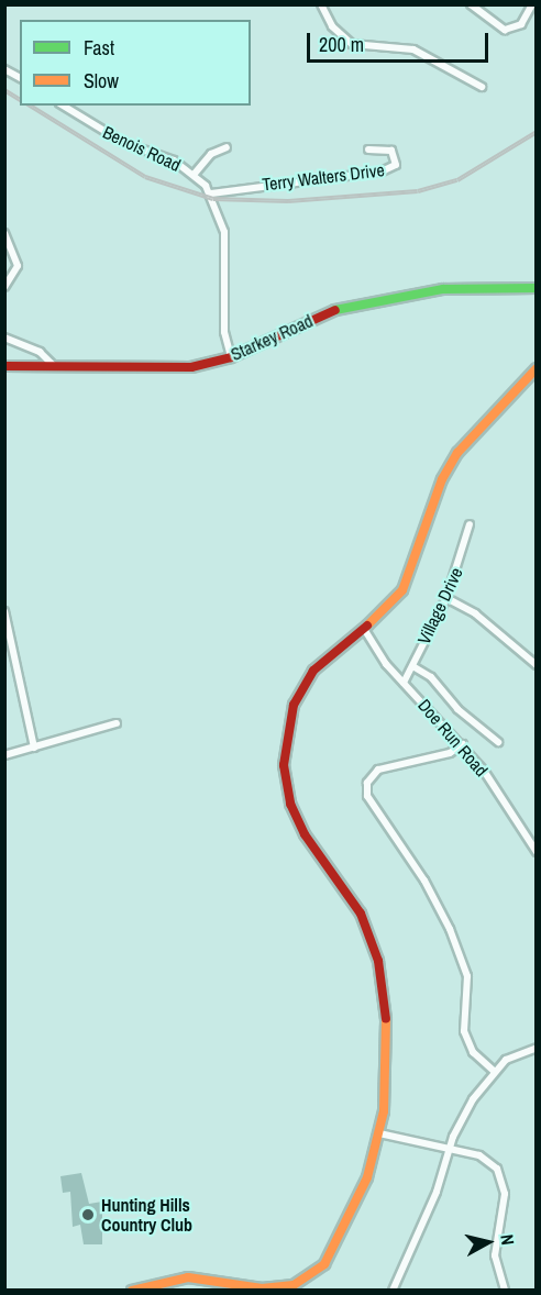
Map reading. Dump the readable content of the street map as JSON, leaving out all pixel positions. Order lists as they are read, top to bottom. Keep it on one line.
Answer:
{"streets":{"street":["Benois Road","Terry Walters Drive","Starkey Road","Village Drive","Doe Run Road"]},"crossings":[["Benois Road","Terry Walters Drive"],["Benois Road","Starkey Road"],["Village Drive","Doe Run Road"]],"places":["Hunting Hills Country Club"],"legend":["Fast","Slow"],"scale_bar":"200 m","north":"right"}
